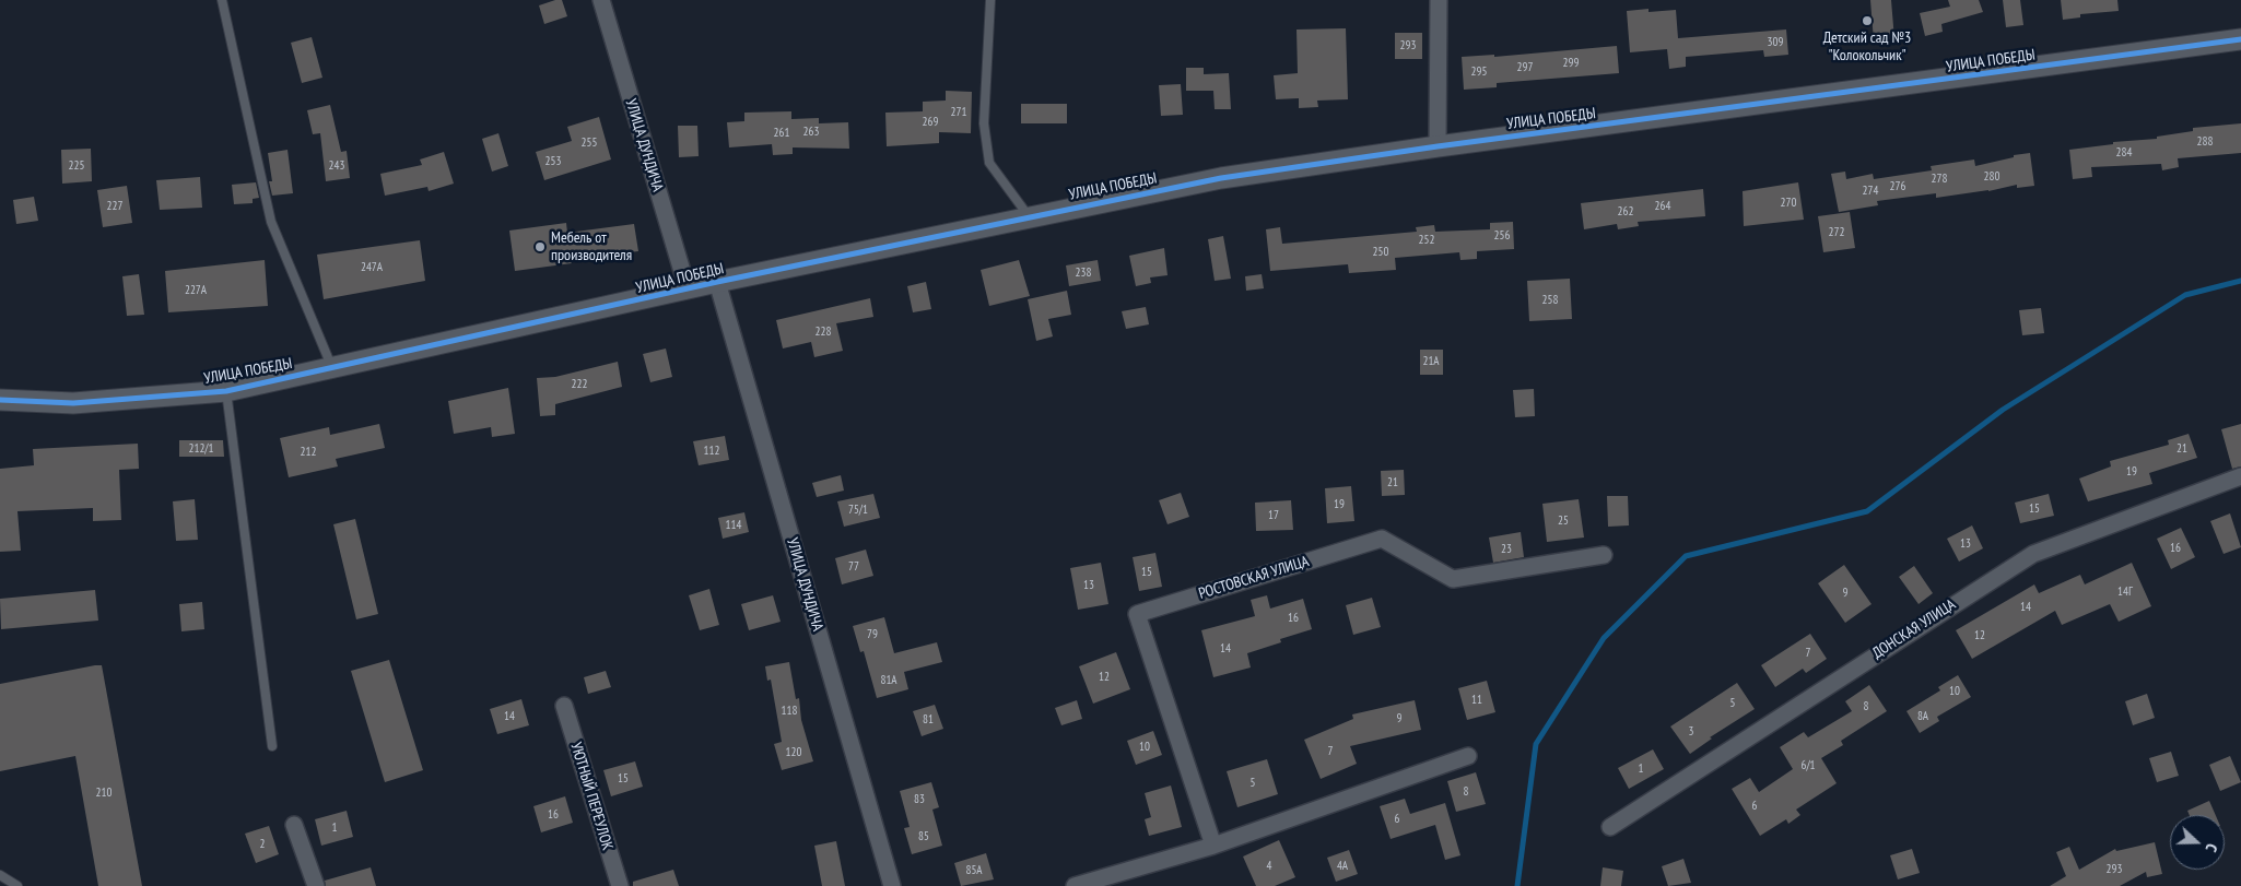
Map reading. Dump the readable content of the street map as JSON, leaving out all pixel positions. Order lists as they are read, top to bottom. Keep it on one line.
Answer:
{"streets":{"street":["УЛИЦА ПОБЕДЫ","УЛИЦА ДУНДИЧА","РОСТОВСКАЯ УЛИЦА","ДОНСКАЯ УЛИЦА","УЮТНЫЙ ПЕРЕУЛОК"]},"crossings":[["УЛИЦА ПОБЕДЫ","УЛИЦА ДУНДИЧА"]],"places":["Детский сад №3 \"Колокольчик\"","Мебель от производителя"],"house_numbers":["309","293","299","297","295","271","269","263","261","288","255","284","253","225","243","280","278","276","274","270","227","264","262","272","256","252","250","247А","238","227А","258","228","21А","222","212/1","21","112","212","19","21","19","15","75/1","17","25","114","13","16","23","77","15","13","14Г","9","14","16","79","12","14","7","12","81А","10","11","5","8","118","14","8А","9","81","3","10","7","120","6/1","1","15","5","8","210","83","6","16","6","1","85","2","4","4А","293","85А"],"north":"right"}
